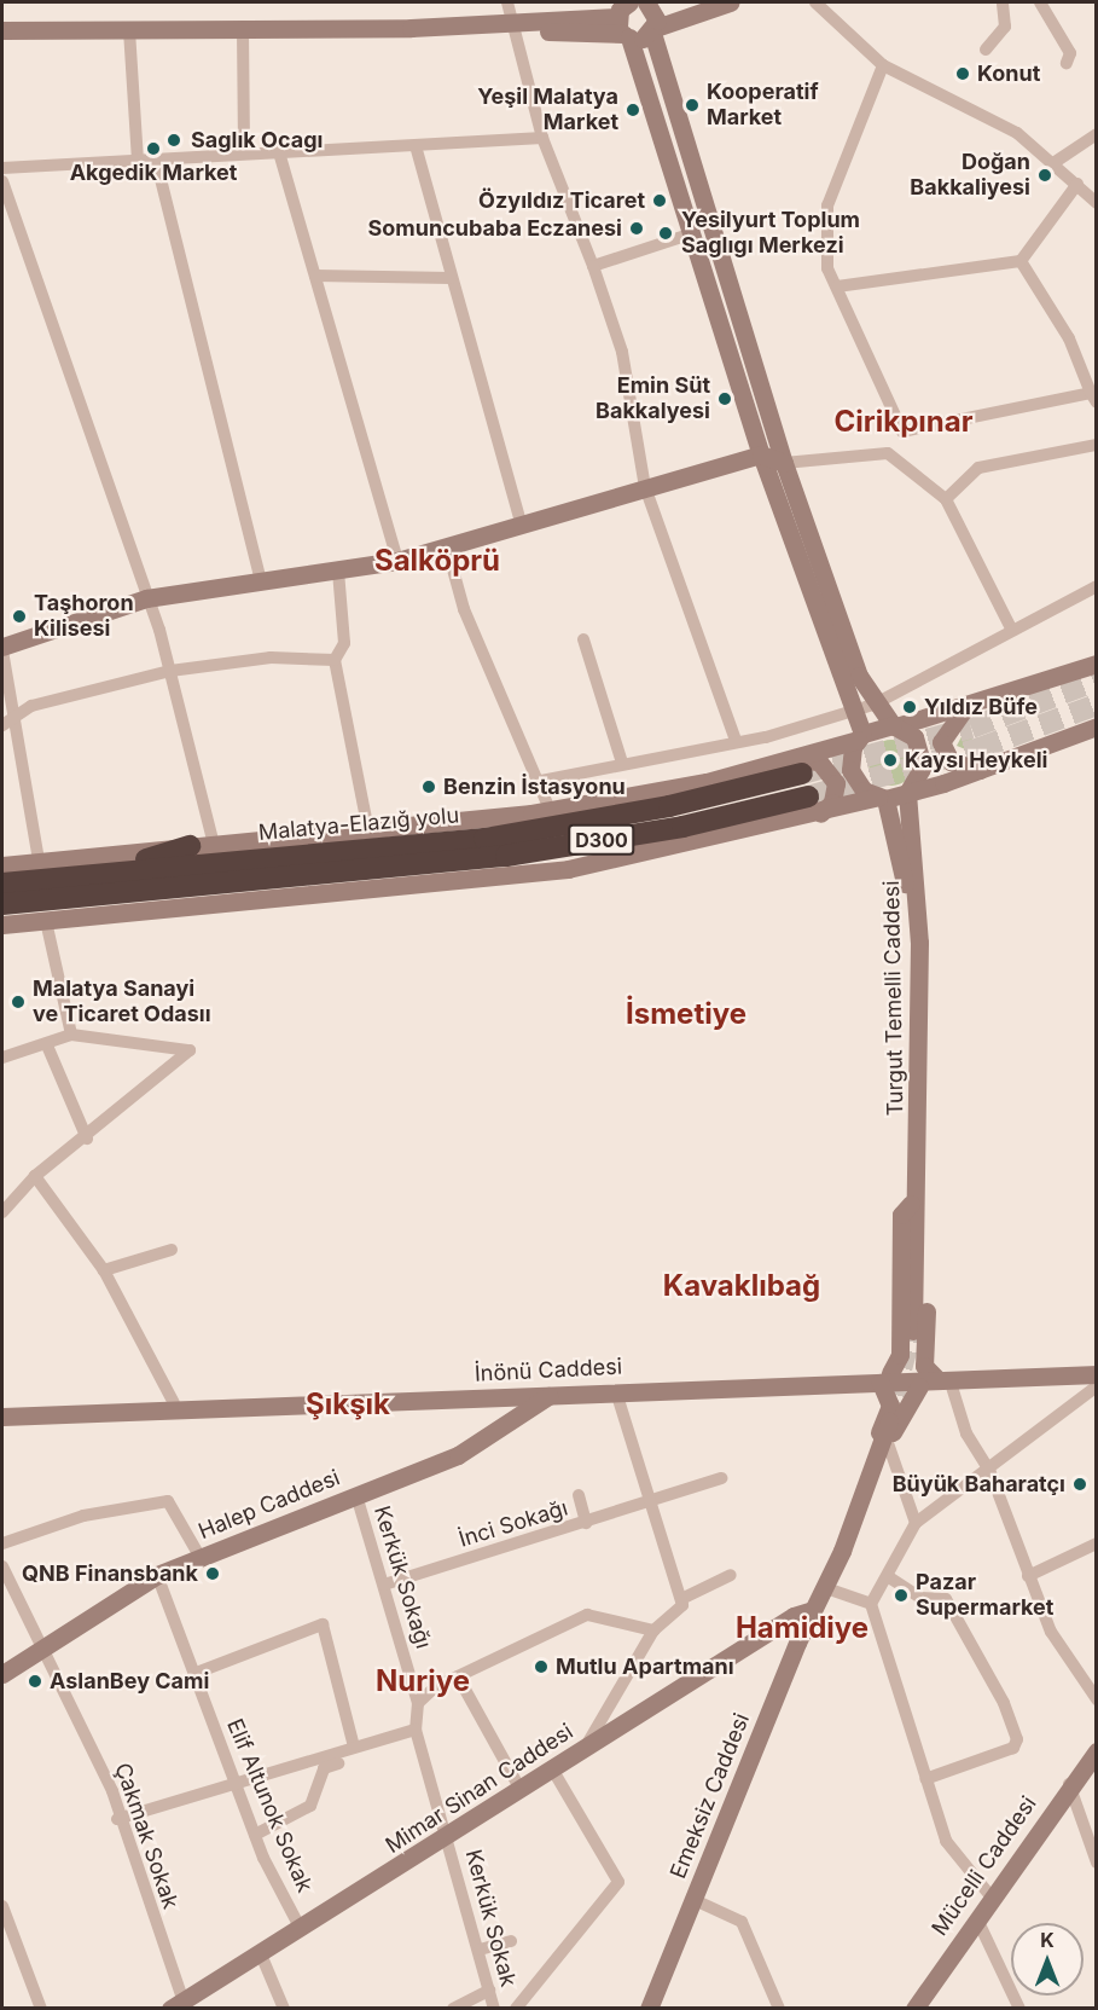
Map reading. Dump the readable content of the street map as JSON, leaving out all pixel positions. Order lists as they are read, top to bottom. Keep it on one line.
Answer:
{"streets":{"highway":["Malatya-Elazığ yolu","D300"],"main road":["Turgut Temelli Caddesi","İnönü Caddesi","Halep Caddesi","Mimar Sinan Caddesi","Emeksiz Caddesi","Mücelli Caddesi"],"street":["İnci Sokağı","Kerkük Sokağı","Elif Altunok Sokak","Çakmak Sokak","Kerkük Sokak"]},"crossings":[["Turgut Temelli Caddesi","İnönü Caddesi"],["Turgut Temelli Caddesi","Emeksiz Caddesi"],["İnönü Caddesi","Halep Caddesi"],["İnönü Caddesi","Emeksiz Caddesi"],["Halep Caddesi","Kerkük Sokağı"],["Halep Caddesi","Elif Altunok Sokak"],["Halep Caddesi","Çakmak Sokak"],["İnci Sokağı","Kerkük Sokağı"],["Kerkük Sokağı","Mimar Sinan Caddesi"],["Kerkük Sokağı","Kerkük Sokak"],["Mimar Sinan Caddesi","Emeksiz Caddesi"],["Mimar Sinan Caddesi","Elif Altunok Sokak"],["Mimar Sinan Caddesi","Çakmak Sokak"],["Mimar Sinan Caddesi","Kerkük Sokak"]],"districts":["Cirikpınar","Salköprü","İsmetiye","Kavaklıbağ","Şıkşık","Hamidiye","Nuriye"],"places":["Konut","Kooperatif Market","Yeşil Malatya Market","Saglık Ocagı","Akgedik Market","Doğan Bakkaliyesi","Özyıldız Ticaret","Somuncubaba Eczanesi","Yesilyurt Toplum Saglıgı Merkezi","Emin Süt Bakkalyesi","Taşhoron Kilisesi","Yıldız Büfe","Kaysı Heykeli","Benzin İstasyonu","Malatya Sanayi ve Ticaret Odasıı","Büyük Baharatçı","QNB Finansbank","Pazar Supermarket","Mutlu Apartmanı","AslanBey Cami"],"north":"top"}
